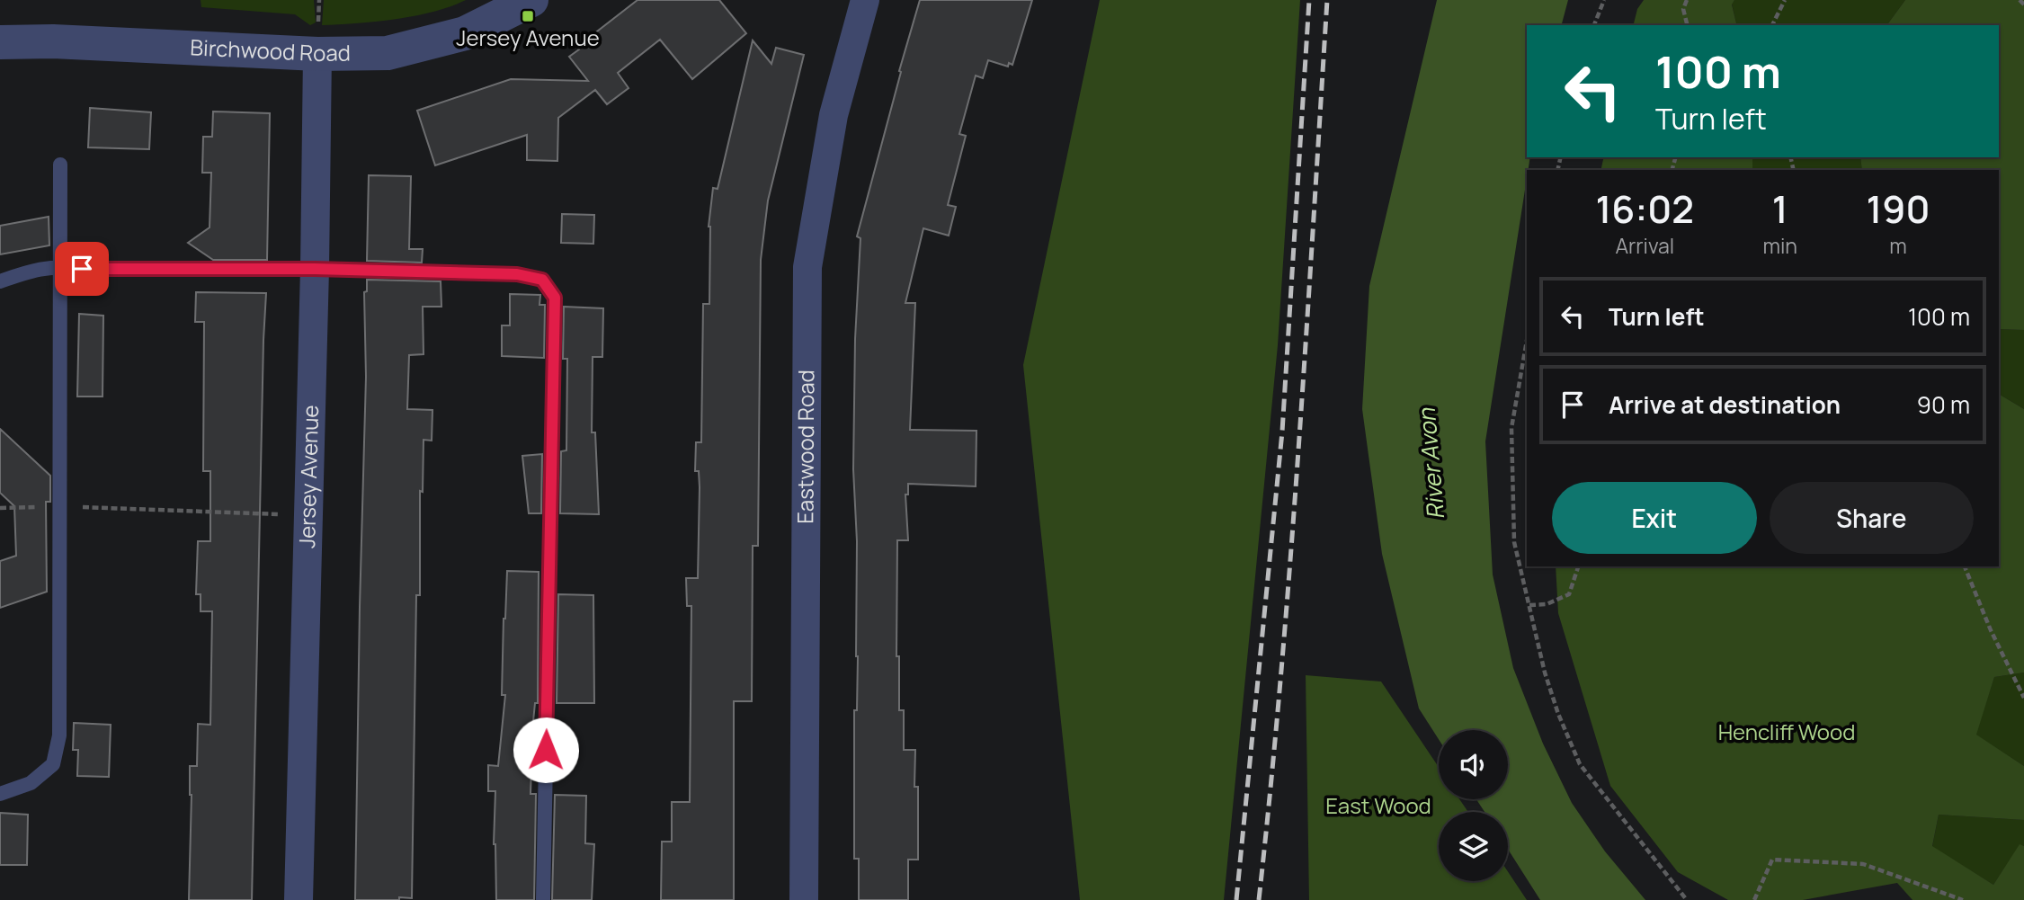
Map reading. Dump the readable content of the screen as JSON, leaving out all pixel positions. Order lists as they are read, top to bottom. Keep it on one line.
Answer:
{"streets":{"street":["Birchwood Road","Eastwood Road","Jersey Avenue"]},"crossings":[["Birchwood Road","Jersey Avenue"]],"water":["River Avon"],"parks":["Hencliff Wood","East Wood"],"places":{"transit":["Jersey Avenue"]},"page":{"turn":["100 m","Turn left"],"eta":["16:02","Arrival","1","min","190","m"],"list":[{"name":"Turn left","value":"100 m"},{"name":"Arrive at destination","value":"90 m"}],"buttons":["Exit","Share"]}}
